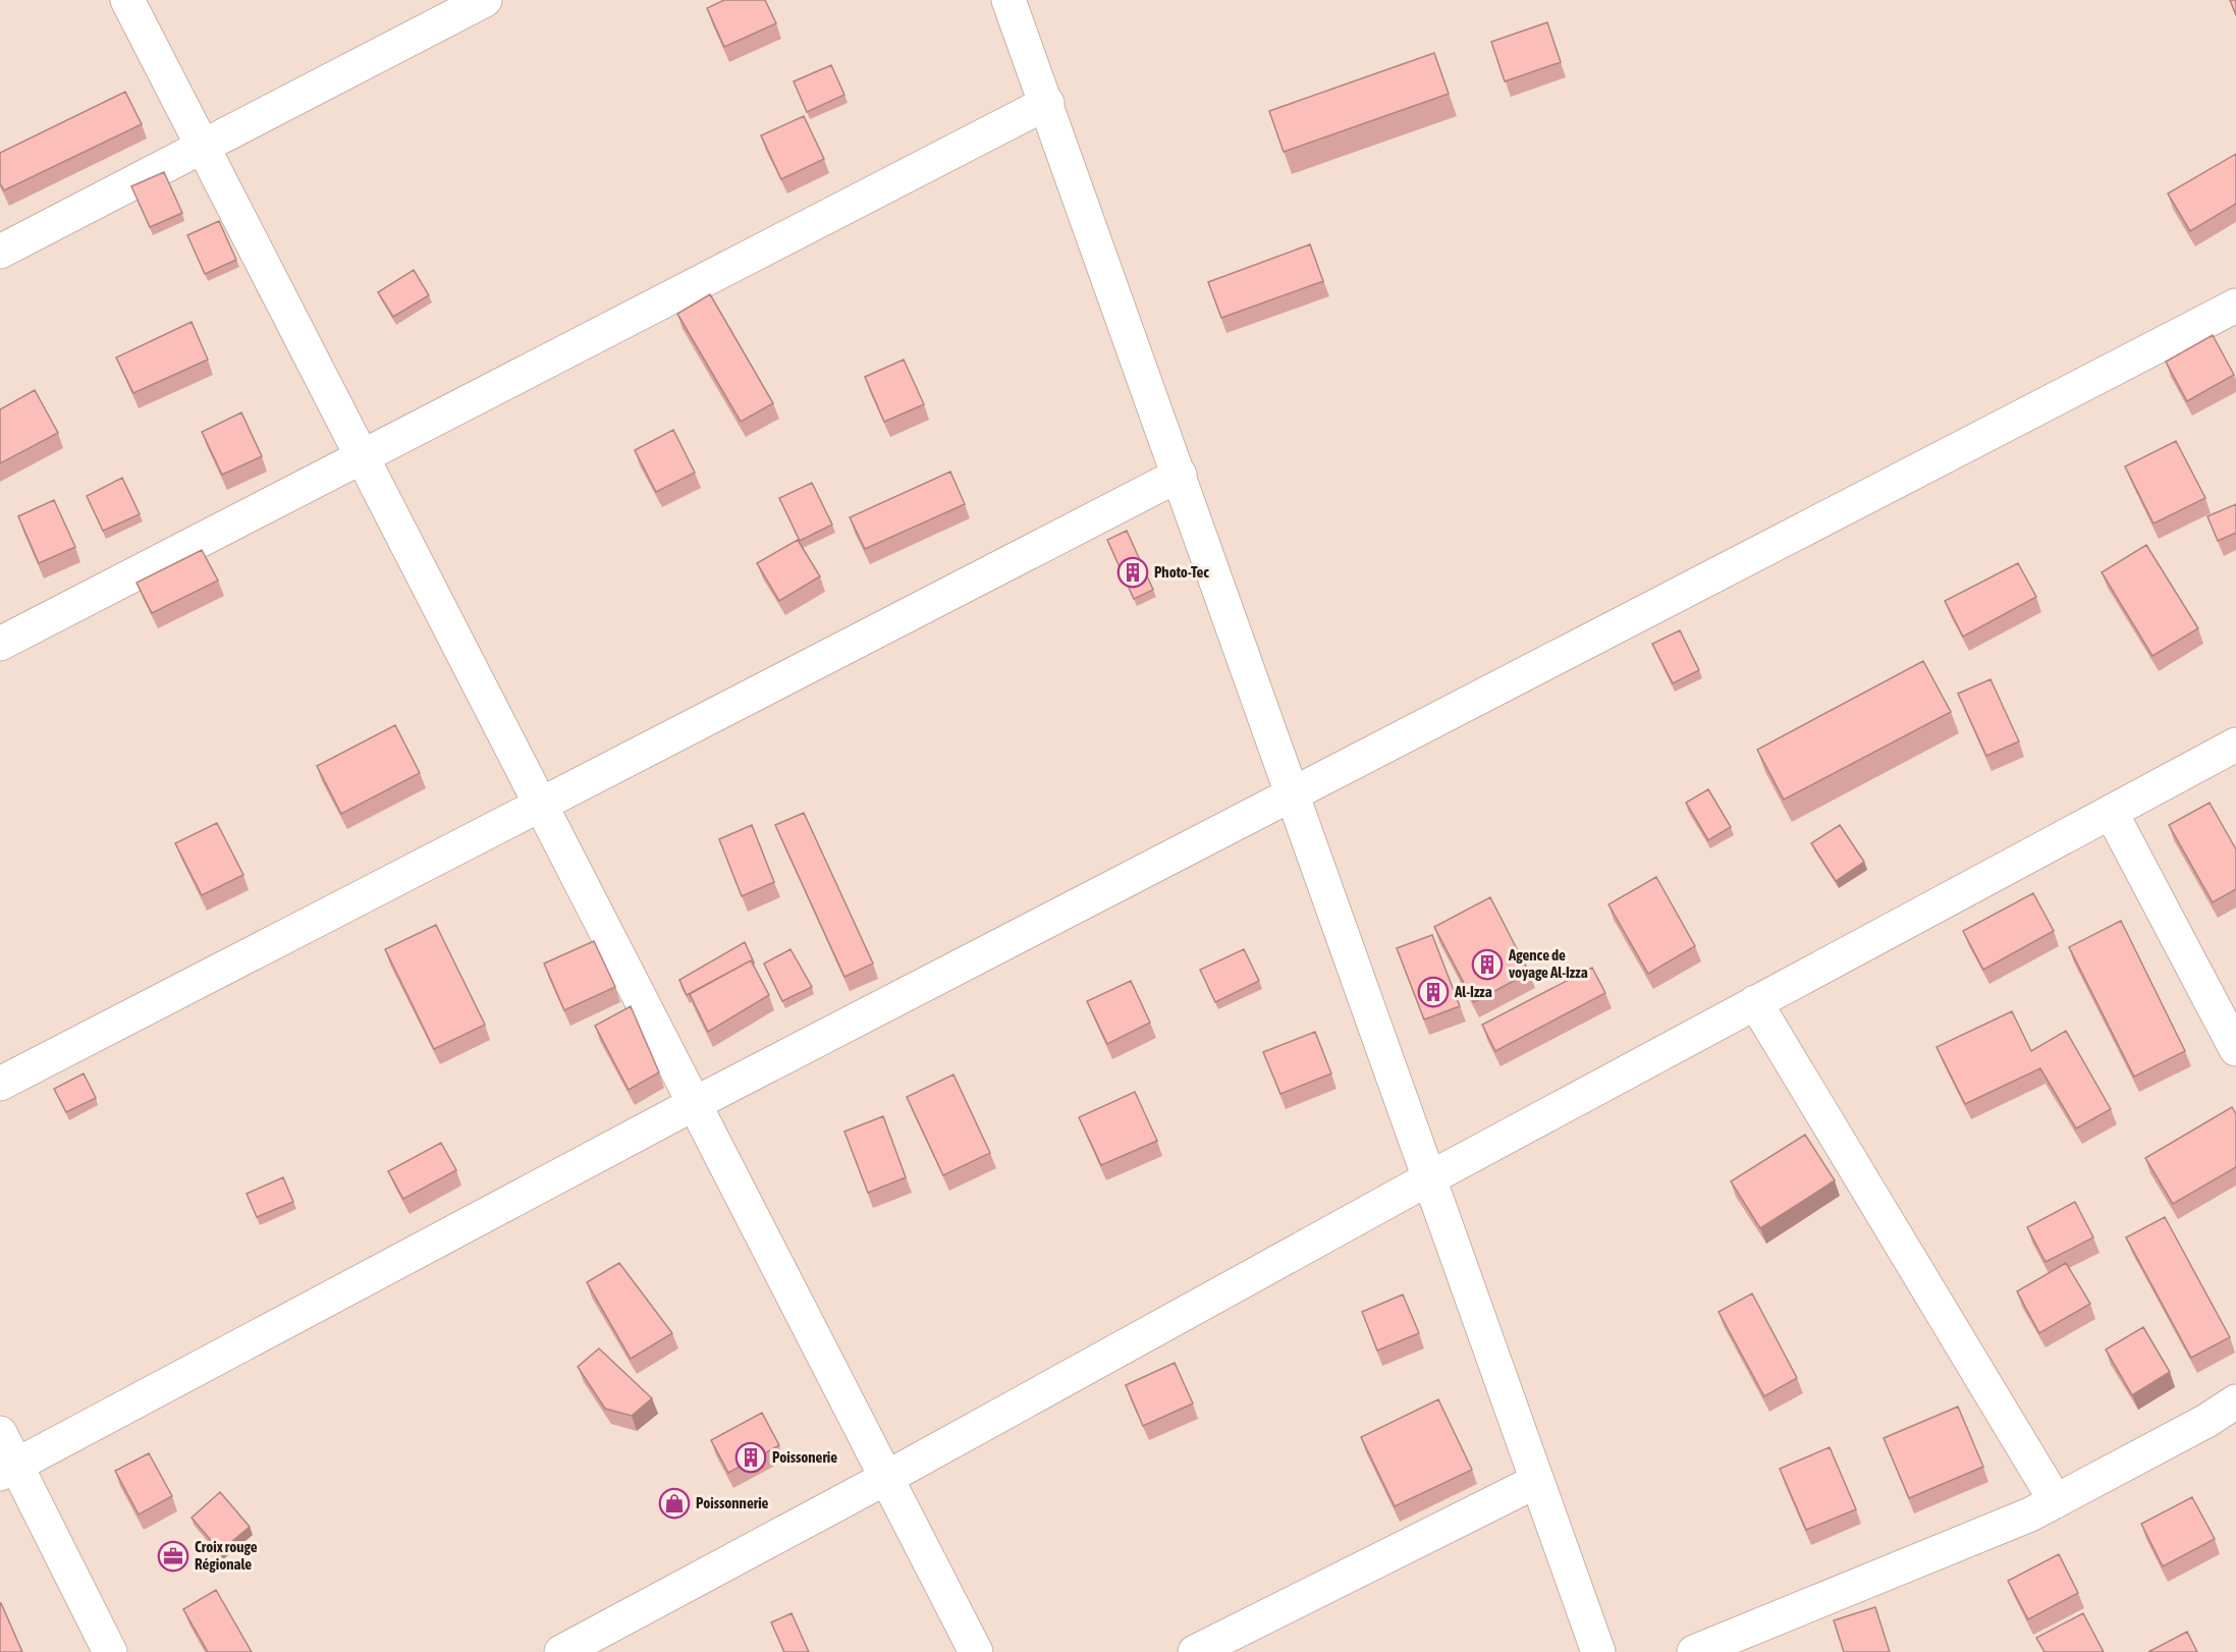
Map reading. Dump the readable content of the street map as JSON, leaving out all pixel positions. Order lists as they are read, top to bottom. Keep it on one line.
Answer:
{"places":{"building":["Photo-Tec","Agence de voyage Al-Izza","Al-Izza","Poissonerie"],"shop":["Poissonnerie"],"office":["Croix rouge Régionale"]}}
